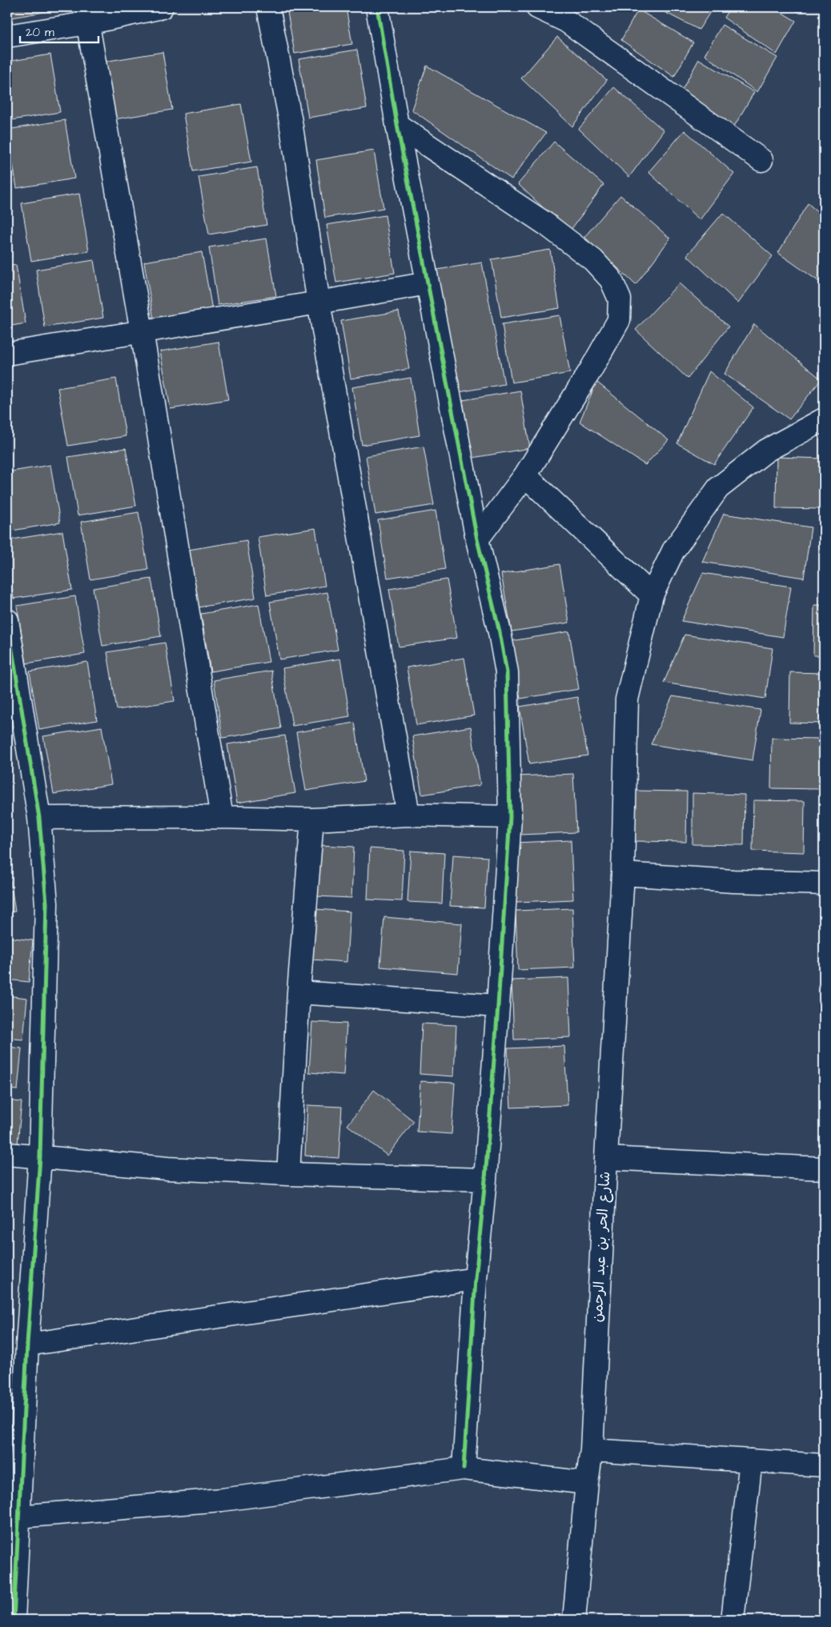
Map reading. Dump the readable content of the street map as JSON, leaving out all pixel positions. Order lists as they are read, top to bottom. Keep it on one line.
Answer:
{"streets":{"street":["شارع الحر بن عبد الرحمن"]},"scale_bar":"20 m"}
